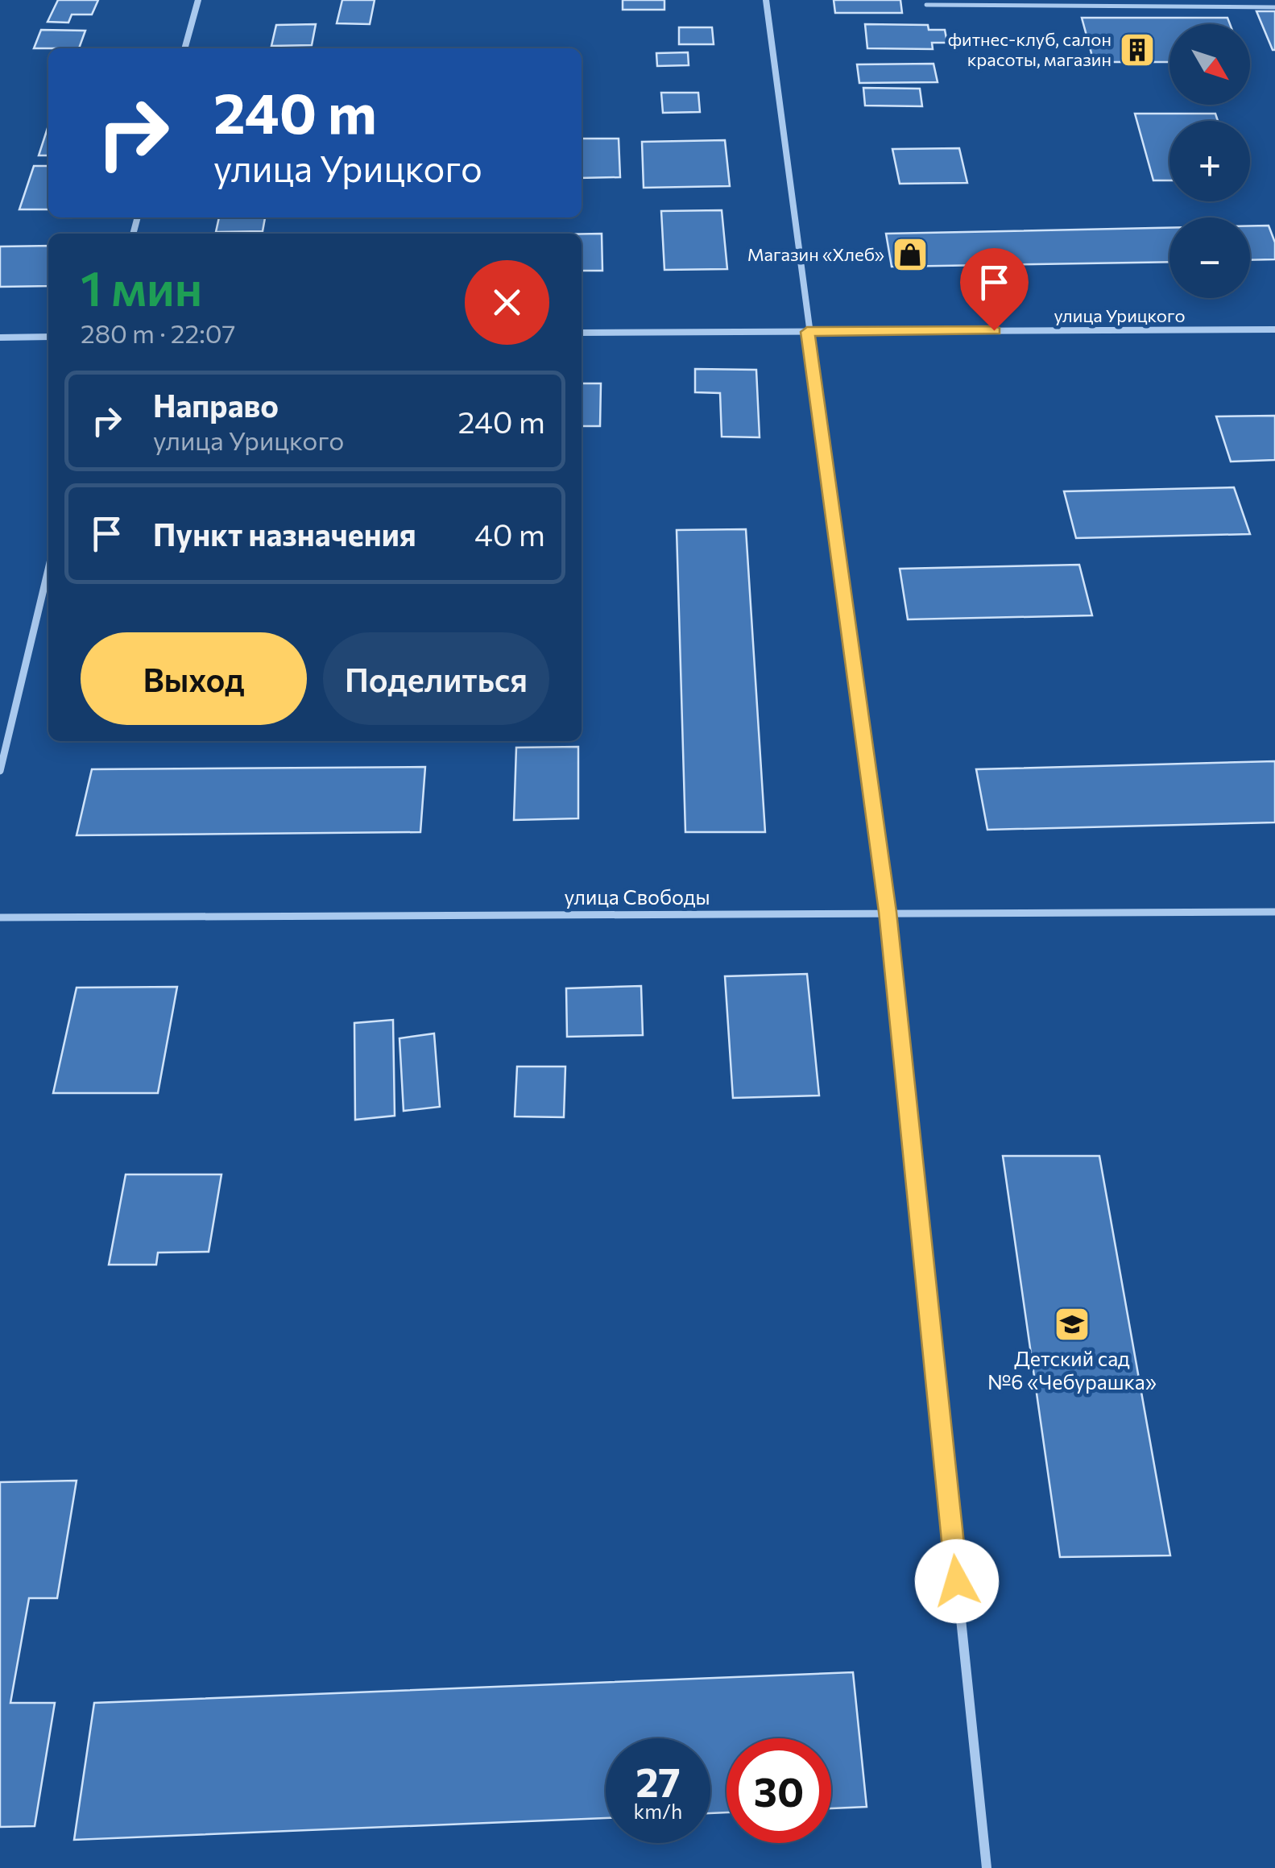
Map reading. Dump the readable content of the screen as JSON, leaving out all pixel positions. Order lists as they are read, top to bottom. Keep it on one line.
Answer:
{"streets":{"street":["улица Урицкого","улица Свободы"]},"places":{"building":["фитнес-клуб, салон красоты, магазин"],"shop":["Магазин «Хлеб»"],"school or university":["Детский сад №6 «Чебурашка»"]},"north":"bottom right","page":{"map_buttons":["+","−"],"turn":["240 m","улица Урицкого"],"heading":["1 мин","280 m · 22:07"],"list":[{"name":"Направо","note":"улица Урицкого","value":"240 m"},{"name":"Пункт назначения","value":"40 m"}],"buttons":["Выход","Поделиться"],"speed":"27 km/h","limit":"30"}}
